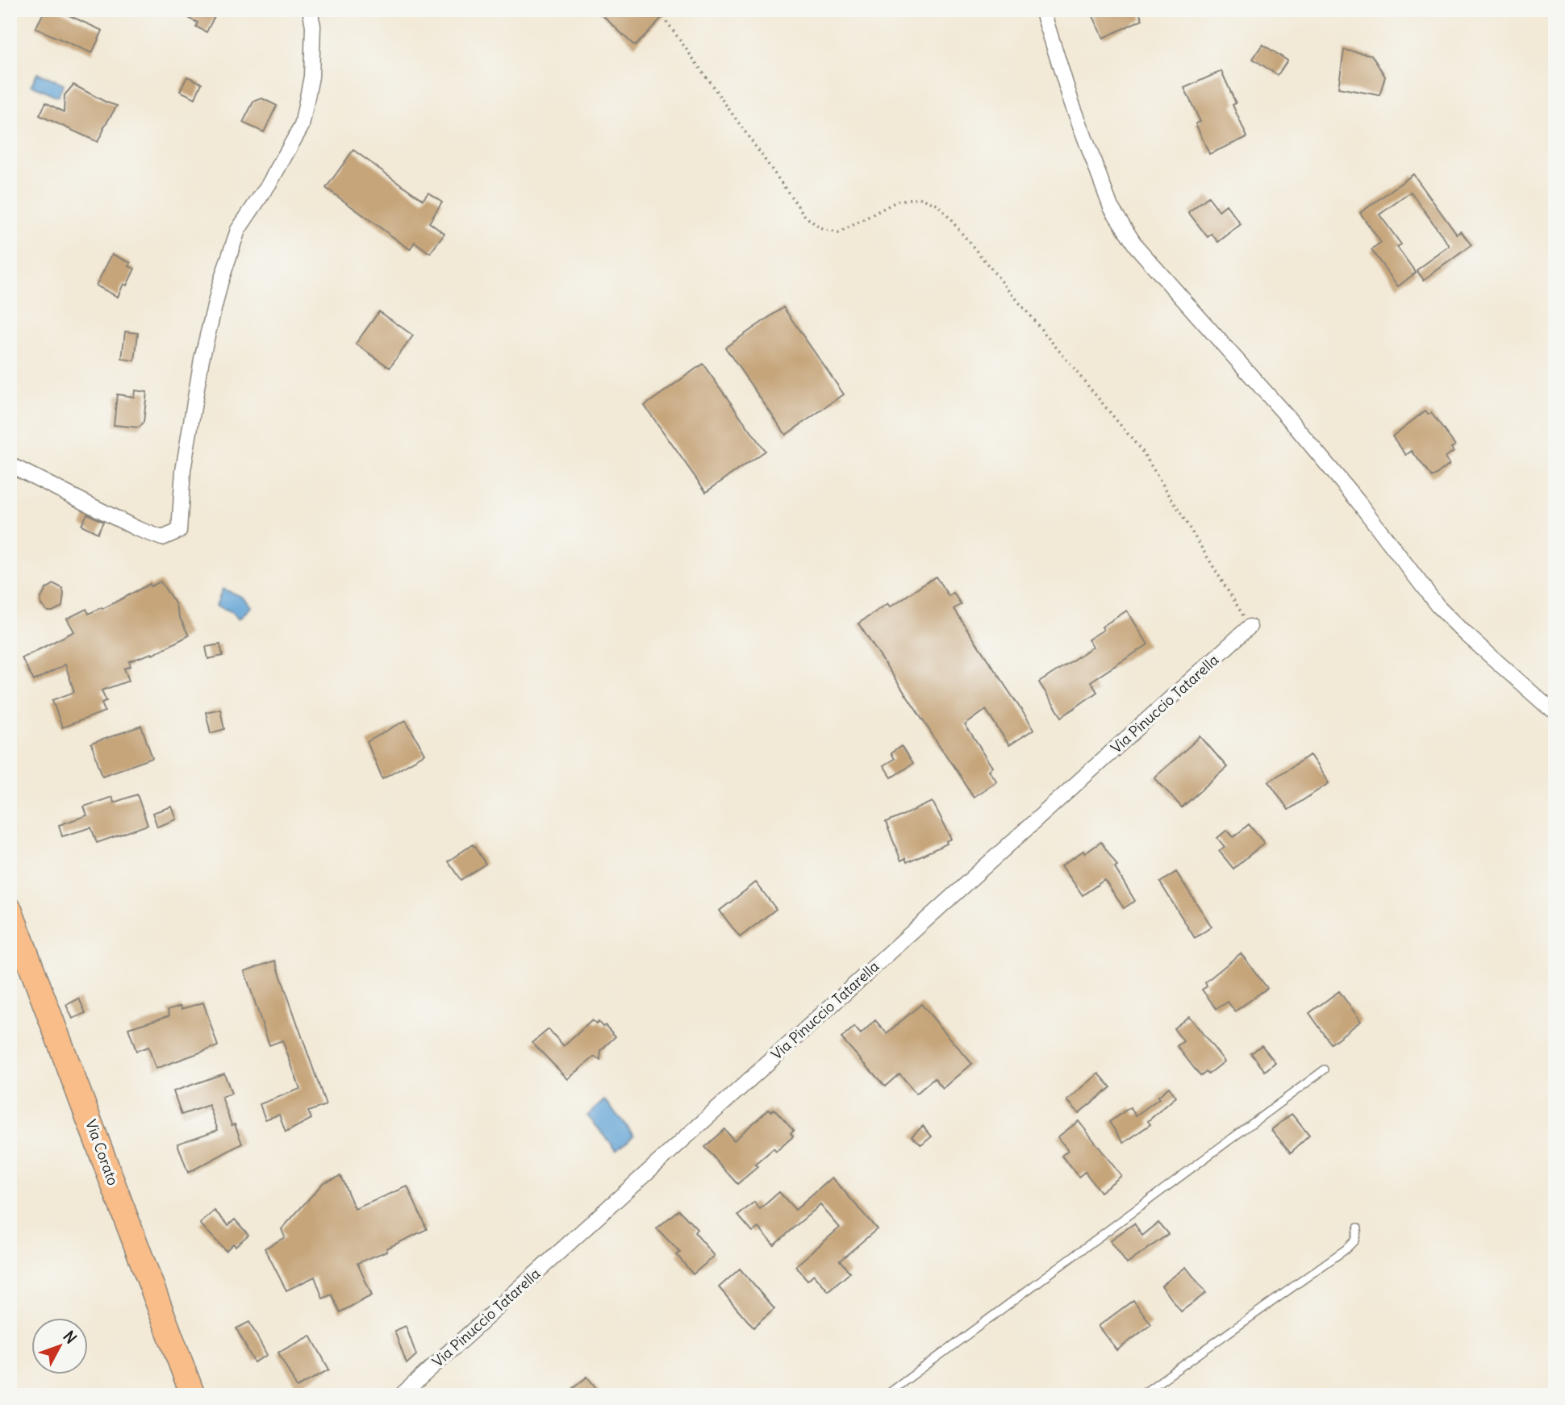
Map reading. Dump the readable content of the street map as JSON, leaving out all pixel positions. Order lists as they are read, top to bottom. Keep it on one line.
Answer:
{"streets":{"main road":["Via Corato"],"street":["Via Pinuccio Tatarella"]},"north":"top right"}
